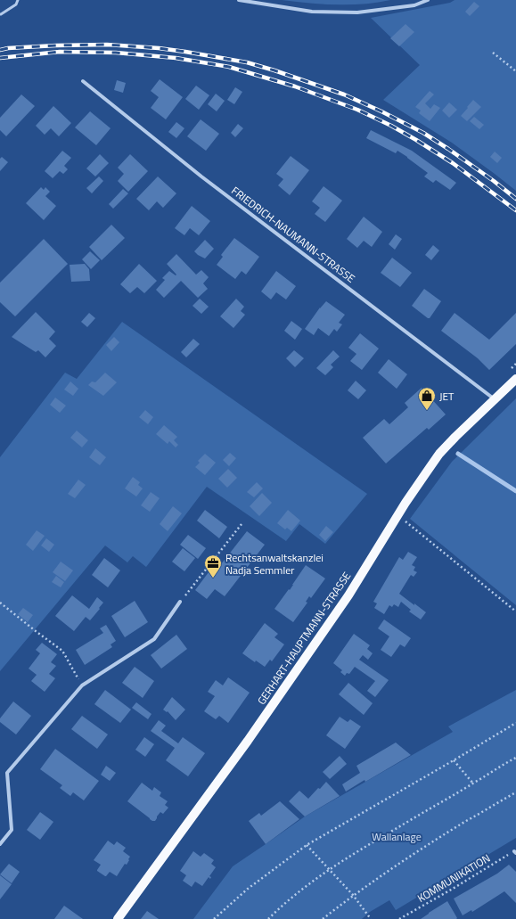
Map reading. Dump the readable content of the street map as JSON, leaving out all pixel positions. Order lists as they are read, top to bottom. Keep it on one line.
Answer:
{"streets":{"main road":["GERHART-HAUPTMANN-STRASSE"],"street":["FRIEDRICH-NAUMANN-STRASSE"],"path":["KOMMUNIKATION"]},"crossings":[["FRIEDRICH-NAUMANN-STRASSE","GERHART-HAUPTMANN-STRASSE"]],"parks":["Wallanlage"],"places":{"shop":["JET"],"office":["Rechtsanwaltskanzlei Nadja Semmler"]}}
